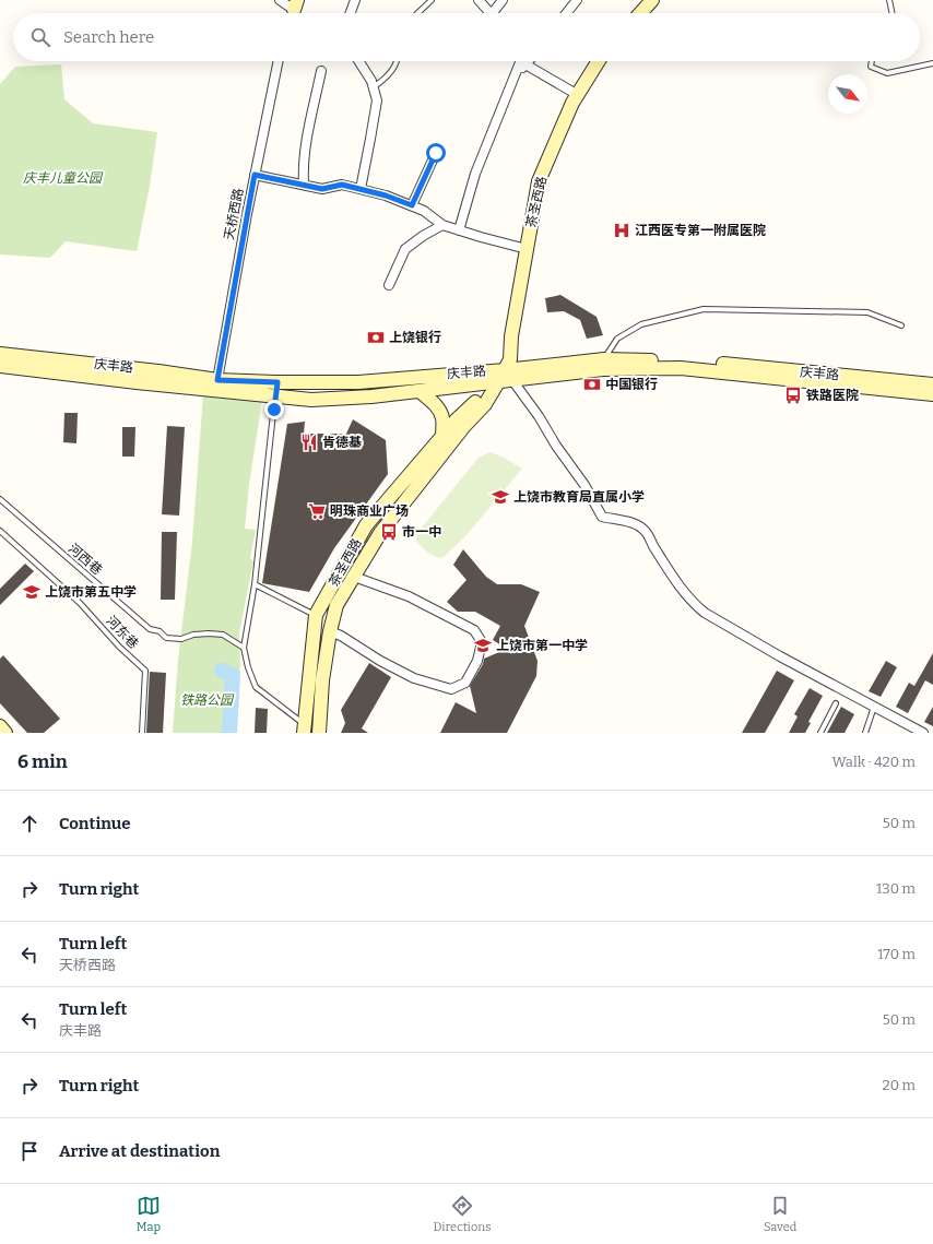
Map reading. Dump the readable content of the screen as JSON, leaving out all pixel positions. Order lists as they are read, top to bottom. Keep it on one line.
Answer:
{"streets":{"main road":["茶圣西路","庆丰路"],"street":["天桥西路"],"lane":["河西巷","河东巷"]},"crossings":[["茶圣西路","庆丰路"],["天桥西路","庆丰路"]],"parks":["庆丰儿童公园","铁路公园"],"places":{"hospital":["江西医专第一附属医院"],"bank":["上饶银行","中国银行"],"bus stop":["铁路医院","市一中"],"restaurant":["肯德基"],"school or university":["上饶市教育局直属小学","上饶市第五中学","上饶市第一中学"],"supermarket":["明珠商业广场"]},"north":"bottom right","page":{"search":"Search here","heading":["6 min","Walk · 420 m"],"list":[["Continue","50 m"],["Turn right","130 m"],["Turn left","天桥西路","170 m"],["Turn left","庆丰路","50 m"],["Turn right","20 m"],"Arrive at destination"],"nav":["Map","Directions","Saved"]}}
